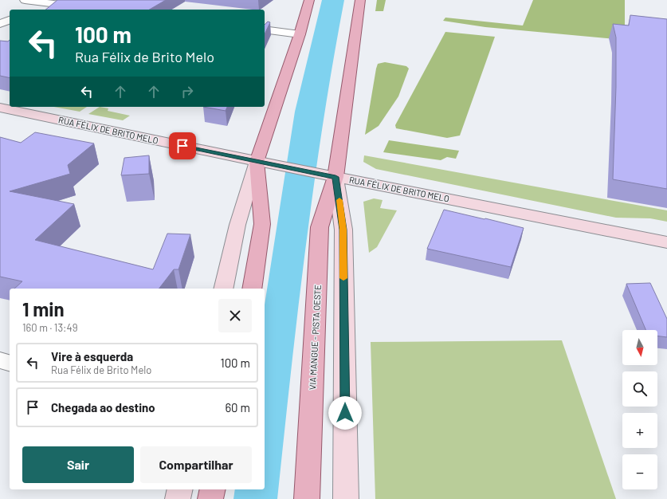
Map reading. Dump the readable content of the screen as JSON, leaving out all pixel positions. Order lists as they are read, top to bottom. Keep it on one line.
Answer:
{"streets":{"main road":["RUA FÉLIX DE BRITO MELO","VIA MANGUE - PISTA OESTE"]},"crossings":[["RUA FÉLIX DE BRITO MELO","VIA MANGUE - PISTA OESTE"]],"north":"bottom","page":{"turn":["100 m","Rua Félix de Brito Melo"],"heading":["1 min","160 m · 13:49"],"map_buttons":["+","−"],"list":[{"name":"Vire à esquerda","note":"Rua Félix de Brito Melo","value":"100 m"},{"name":"Chegada ao destino","value":"60 m"}],"buttons":["Sair","Compartilhar"]}}
